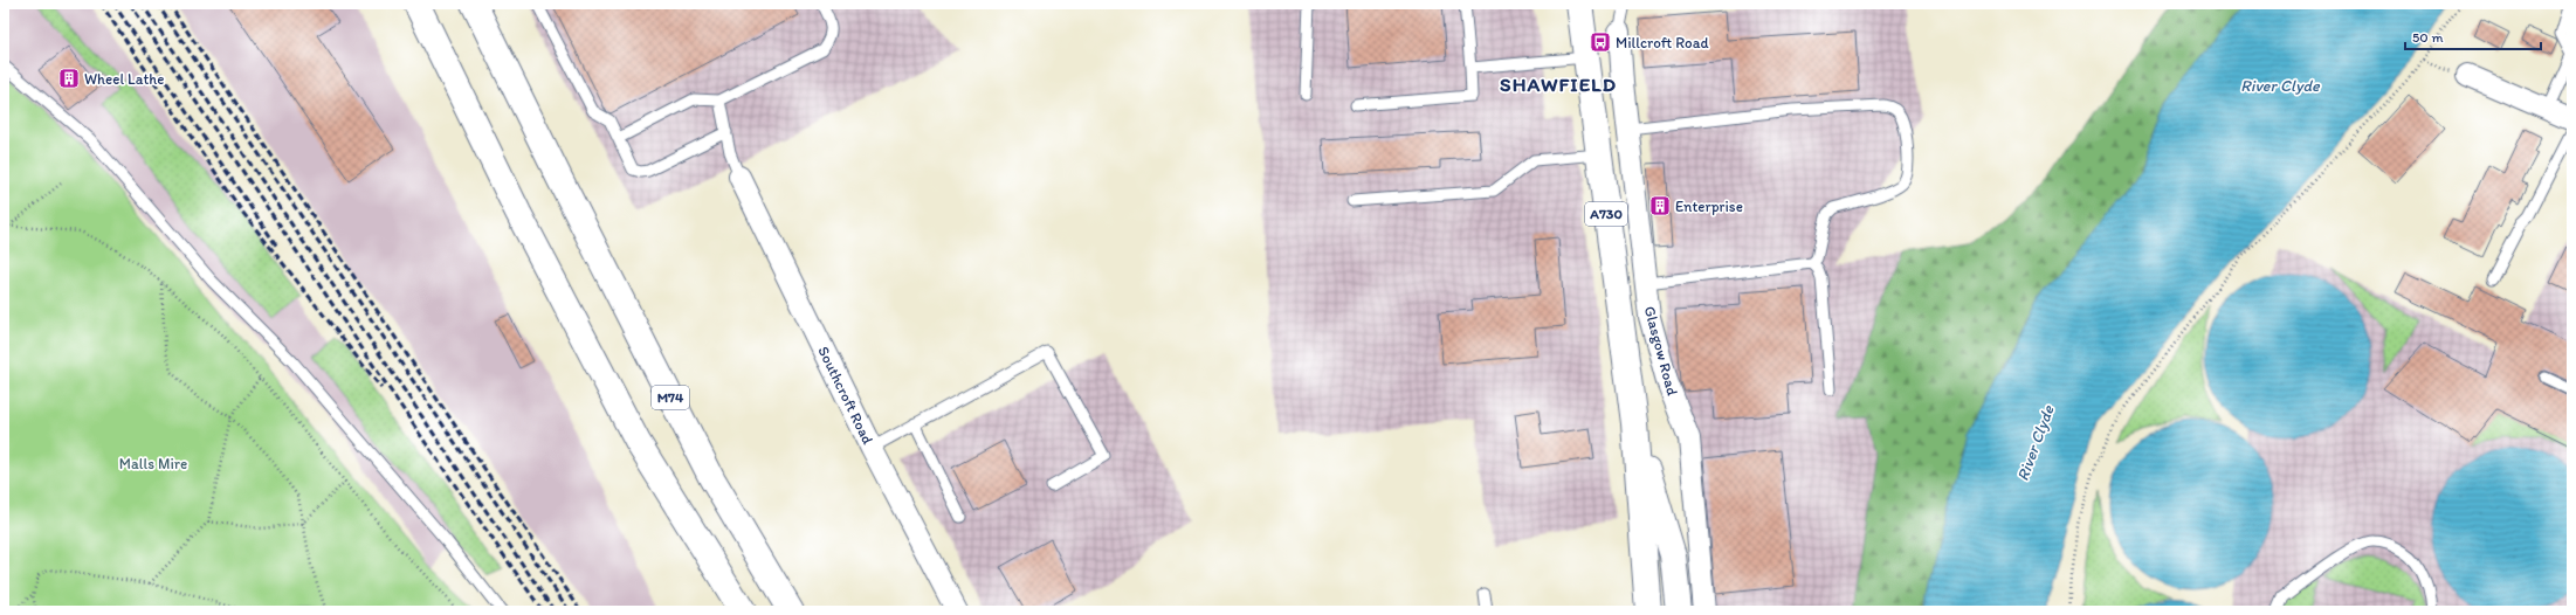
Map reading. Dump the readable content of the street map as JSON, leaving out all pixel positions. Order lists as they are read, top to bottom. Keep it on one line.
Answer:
{"streets":{"main road":["A730","Glasgow Road","M74"],"street":["Southcroft Road"]},"districts":["SHAWFIELD"],"water":["River Clyde"],"parks":["Malls Mire"],"places":{"bus stop":["Millcroft Road"],"building":["Wheel Lathe","Enterprise"]},"scale_bar":"50 m"}
